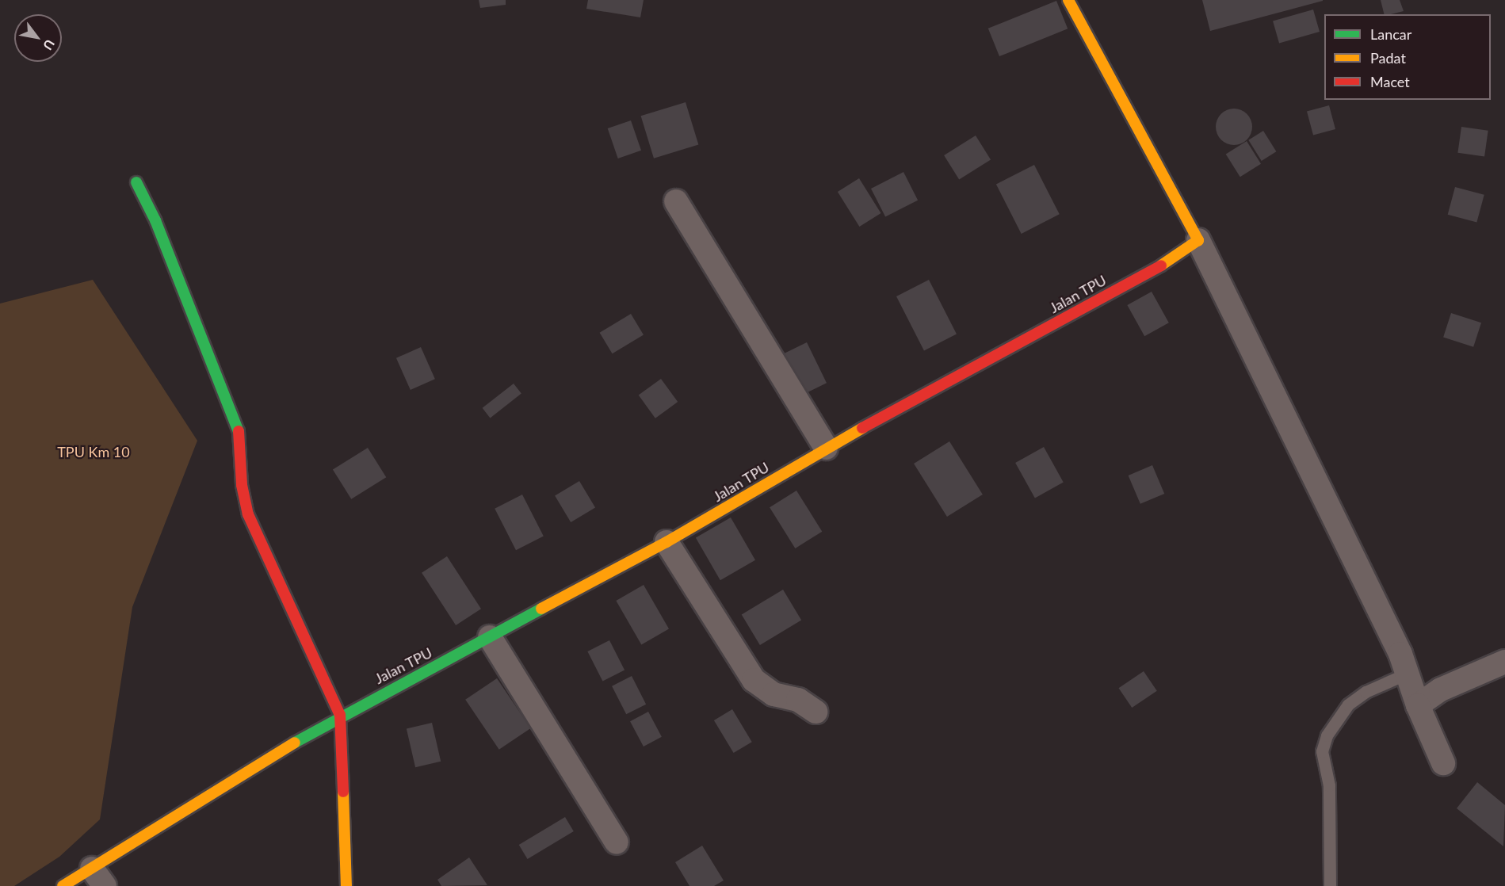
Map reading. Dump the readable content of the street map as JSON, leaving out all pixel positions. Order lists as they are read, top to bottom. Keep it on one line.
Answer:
{"streets":{"street":["Jalan TPU"]},"parks":["TPU Km 10"],"legend":["Lancar","Padat","Macet"],"north":"bottom right"}
